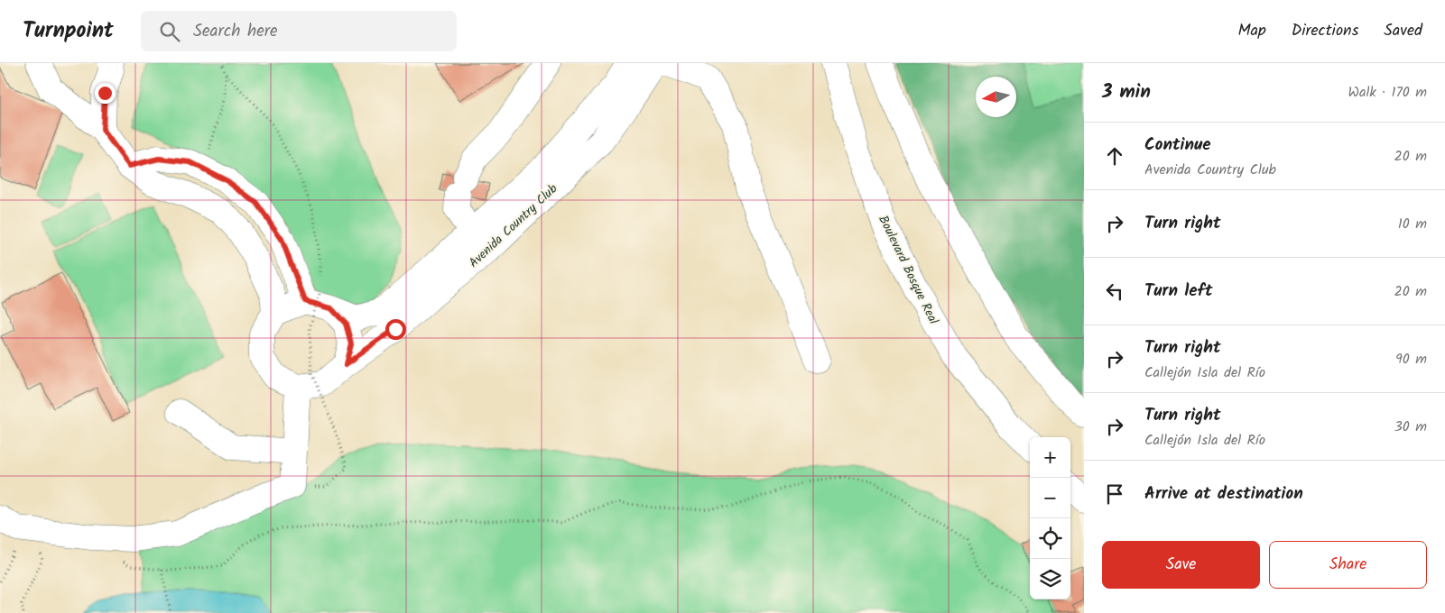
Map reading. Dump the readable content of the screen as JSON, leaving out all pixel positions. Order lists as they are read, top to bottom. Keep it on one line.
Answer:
{"streets":{"street":["Avenida Country Club","Boulevard Bosque Real"]},"north":"left","page":{"header":"Turnpoint","search":"Search here","nav":["Map","Directions","Saved"],"heading":["3 min","Walk · 170 m"],"list":[["Continue","Avenida Country Club","20 m"],["Turn right","10 m"],["Turn left","20 m"],["Turn right","Callejón Isla del Río","90 m"],["Turn right","Callejón Isla del Río","30 m"],"Arrive at destination"],"map_buttons":["+","−"],"buttons":["Save","Share"]}}
